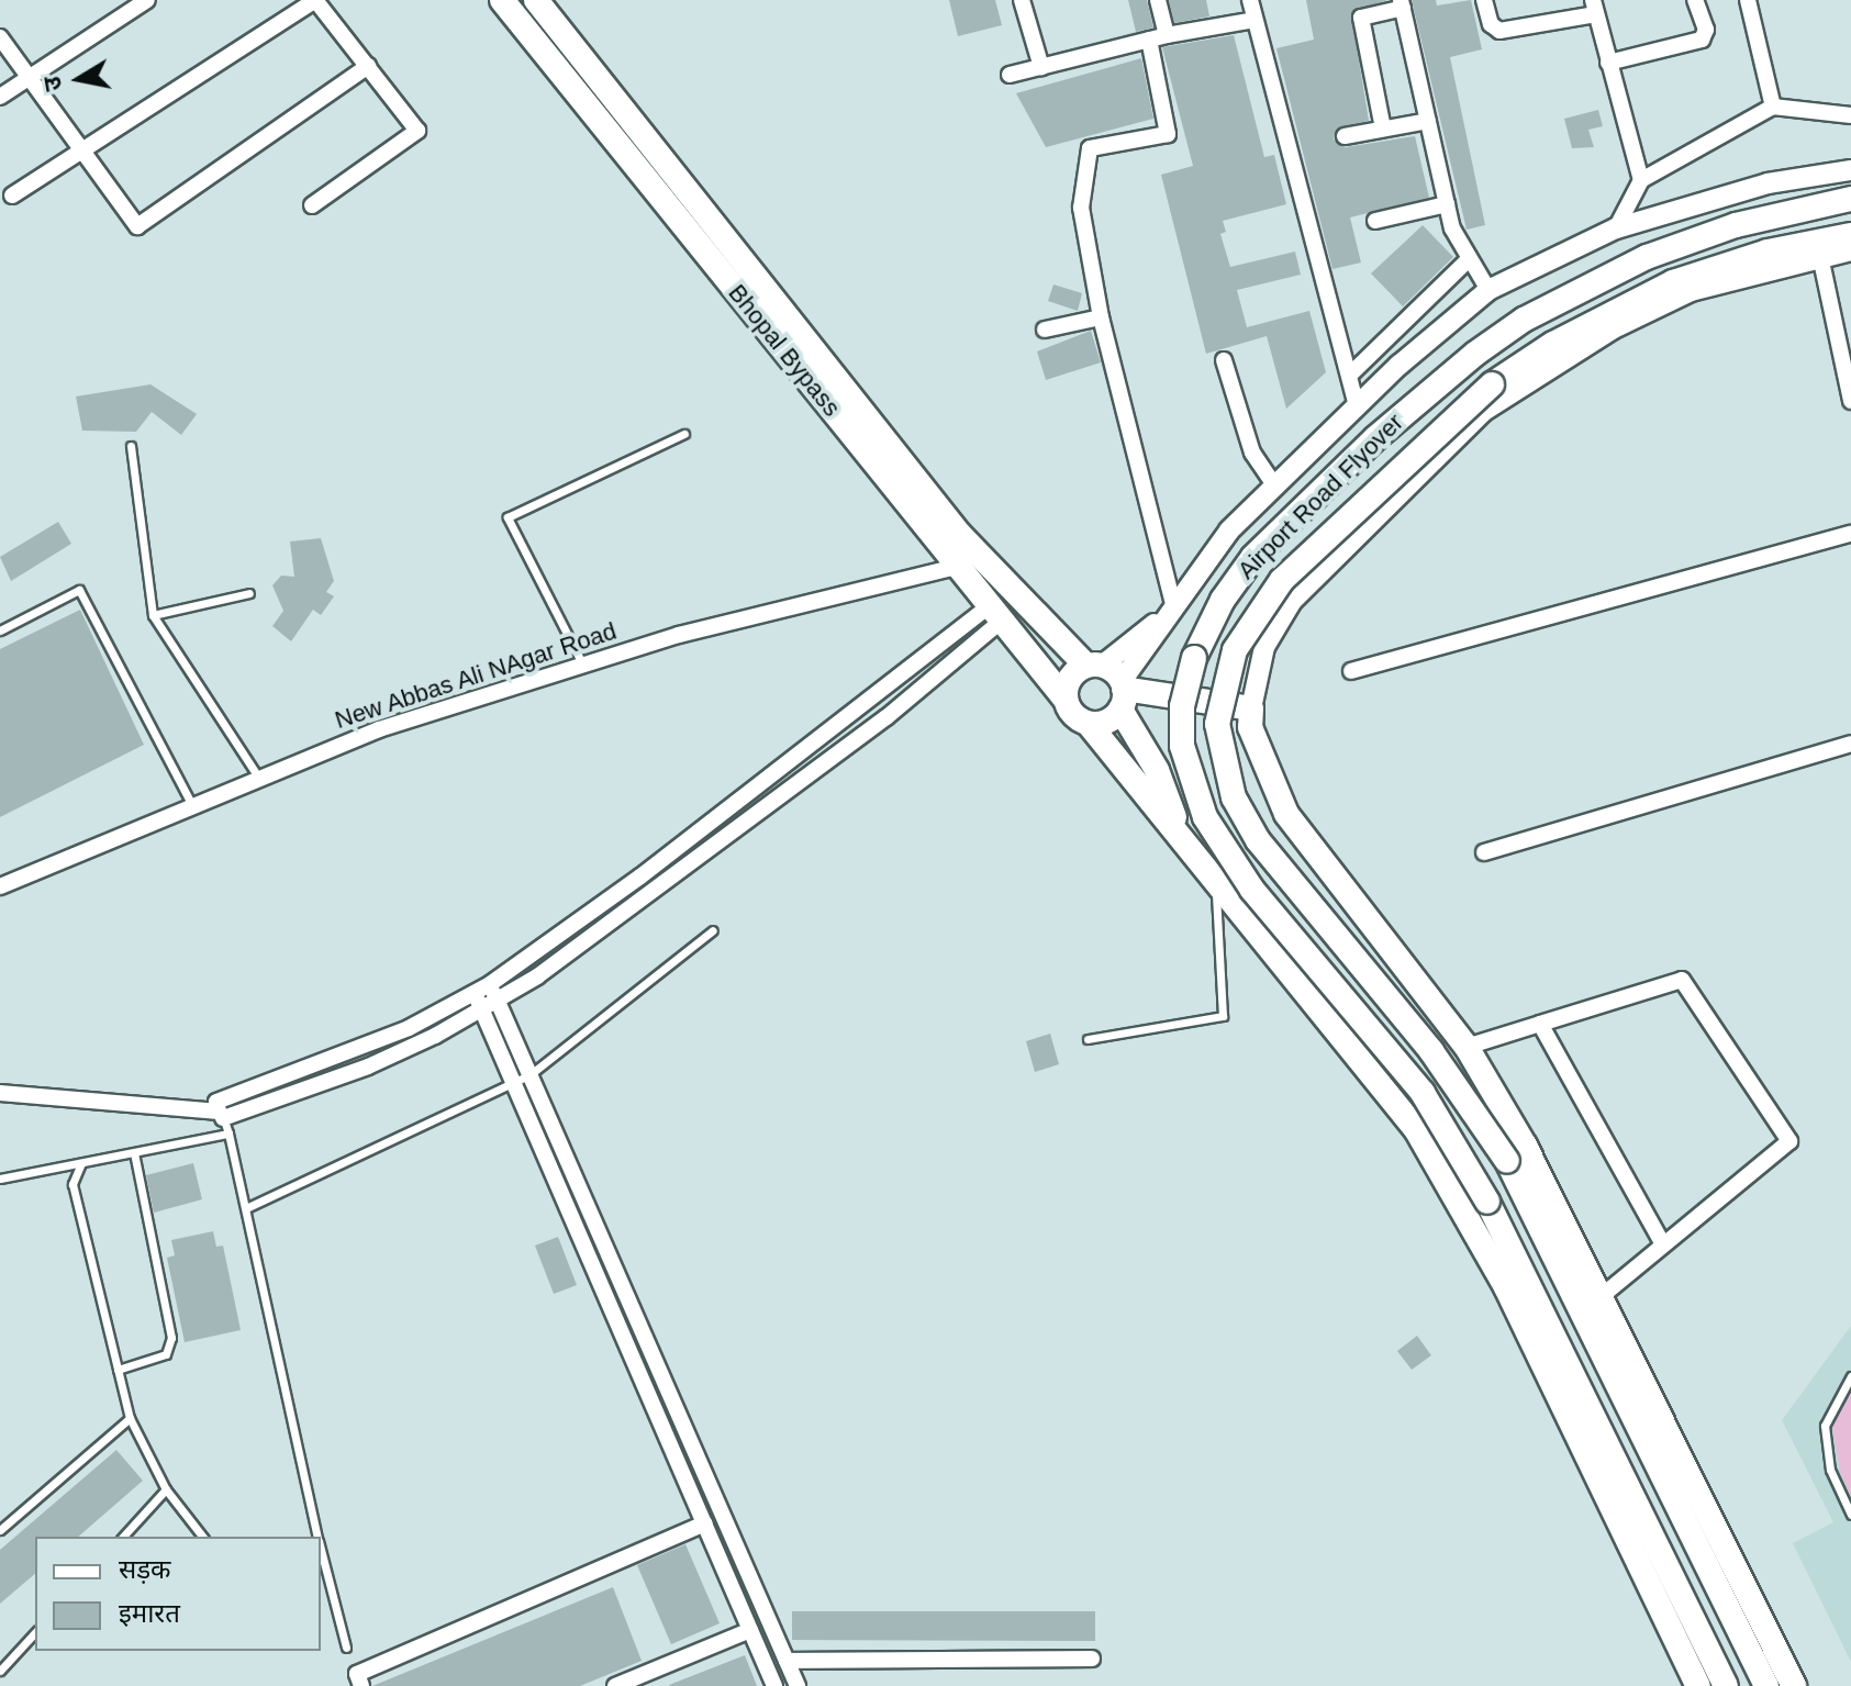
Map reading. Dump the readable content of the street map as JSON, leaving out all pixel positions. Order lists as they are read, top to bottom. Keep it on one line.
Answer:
{"streets":{"main road":["Bhopal Bypass","Airport Road Flyover"],"street":["New Abbas Ali NAgar Road"]},"crossings":[["Bhopal Bypass","New Abbas Ali NAgar Road"]],"legend":["सड़क","इमारत"],"north":"left"}
